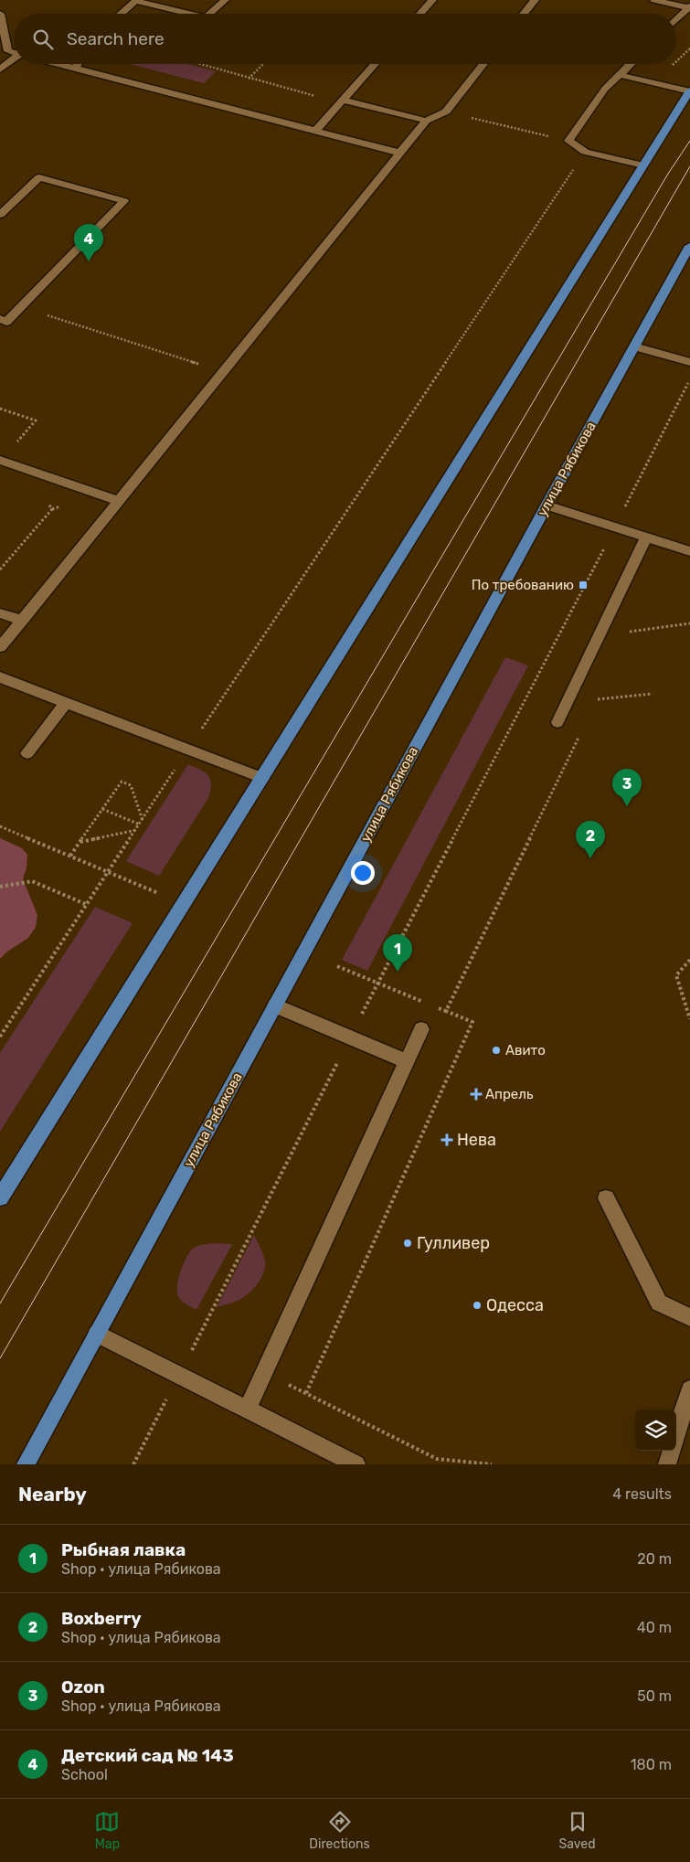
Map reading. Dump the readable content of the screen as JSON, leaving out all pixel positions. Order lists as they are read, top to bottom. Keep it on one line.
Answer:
{"streets":{"main road":["улица Рябикова"]},"places":{"transit":["По требованию"],"other":["Авито","Гулливер","Одесса"],"health":["Апрель","Нева"]},"page":{"search":"Search here","pins":["4","3","2","1"],"heading":["Nearby","4 results"],"list":[{"mark":"1","name":"Рыбная лавка","note":"Shop · улица Рябикова","value":"20 m"},{"mark":"2","name":"Boxberry","note":"Shop · улица Рябикова","value":"40 m"},{"mark":"3","name":"Ozon","note":"Shop · улица Рябикова","value":"50 m"},{"mark":"4","name":"Детский сад № 143","note":"School","value":"180 m"}],"nav":["Map","Directions","Saved"]}}
